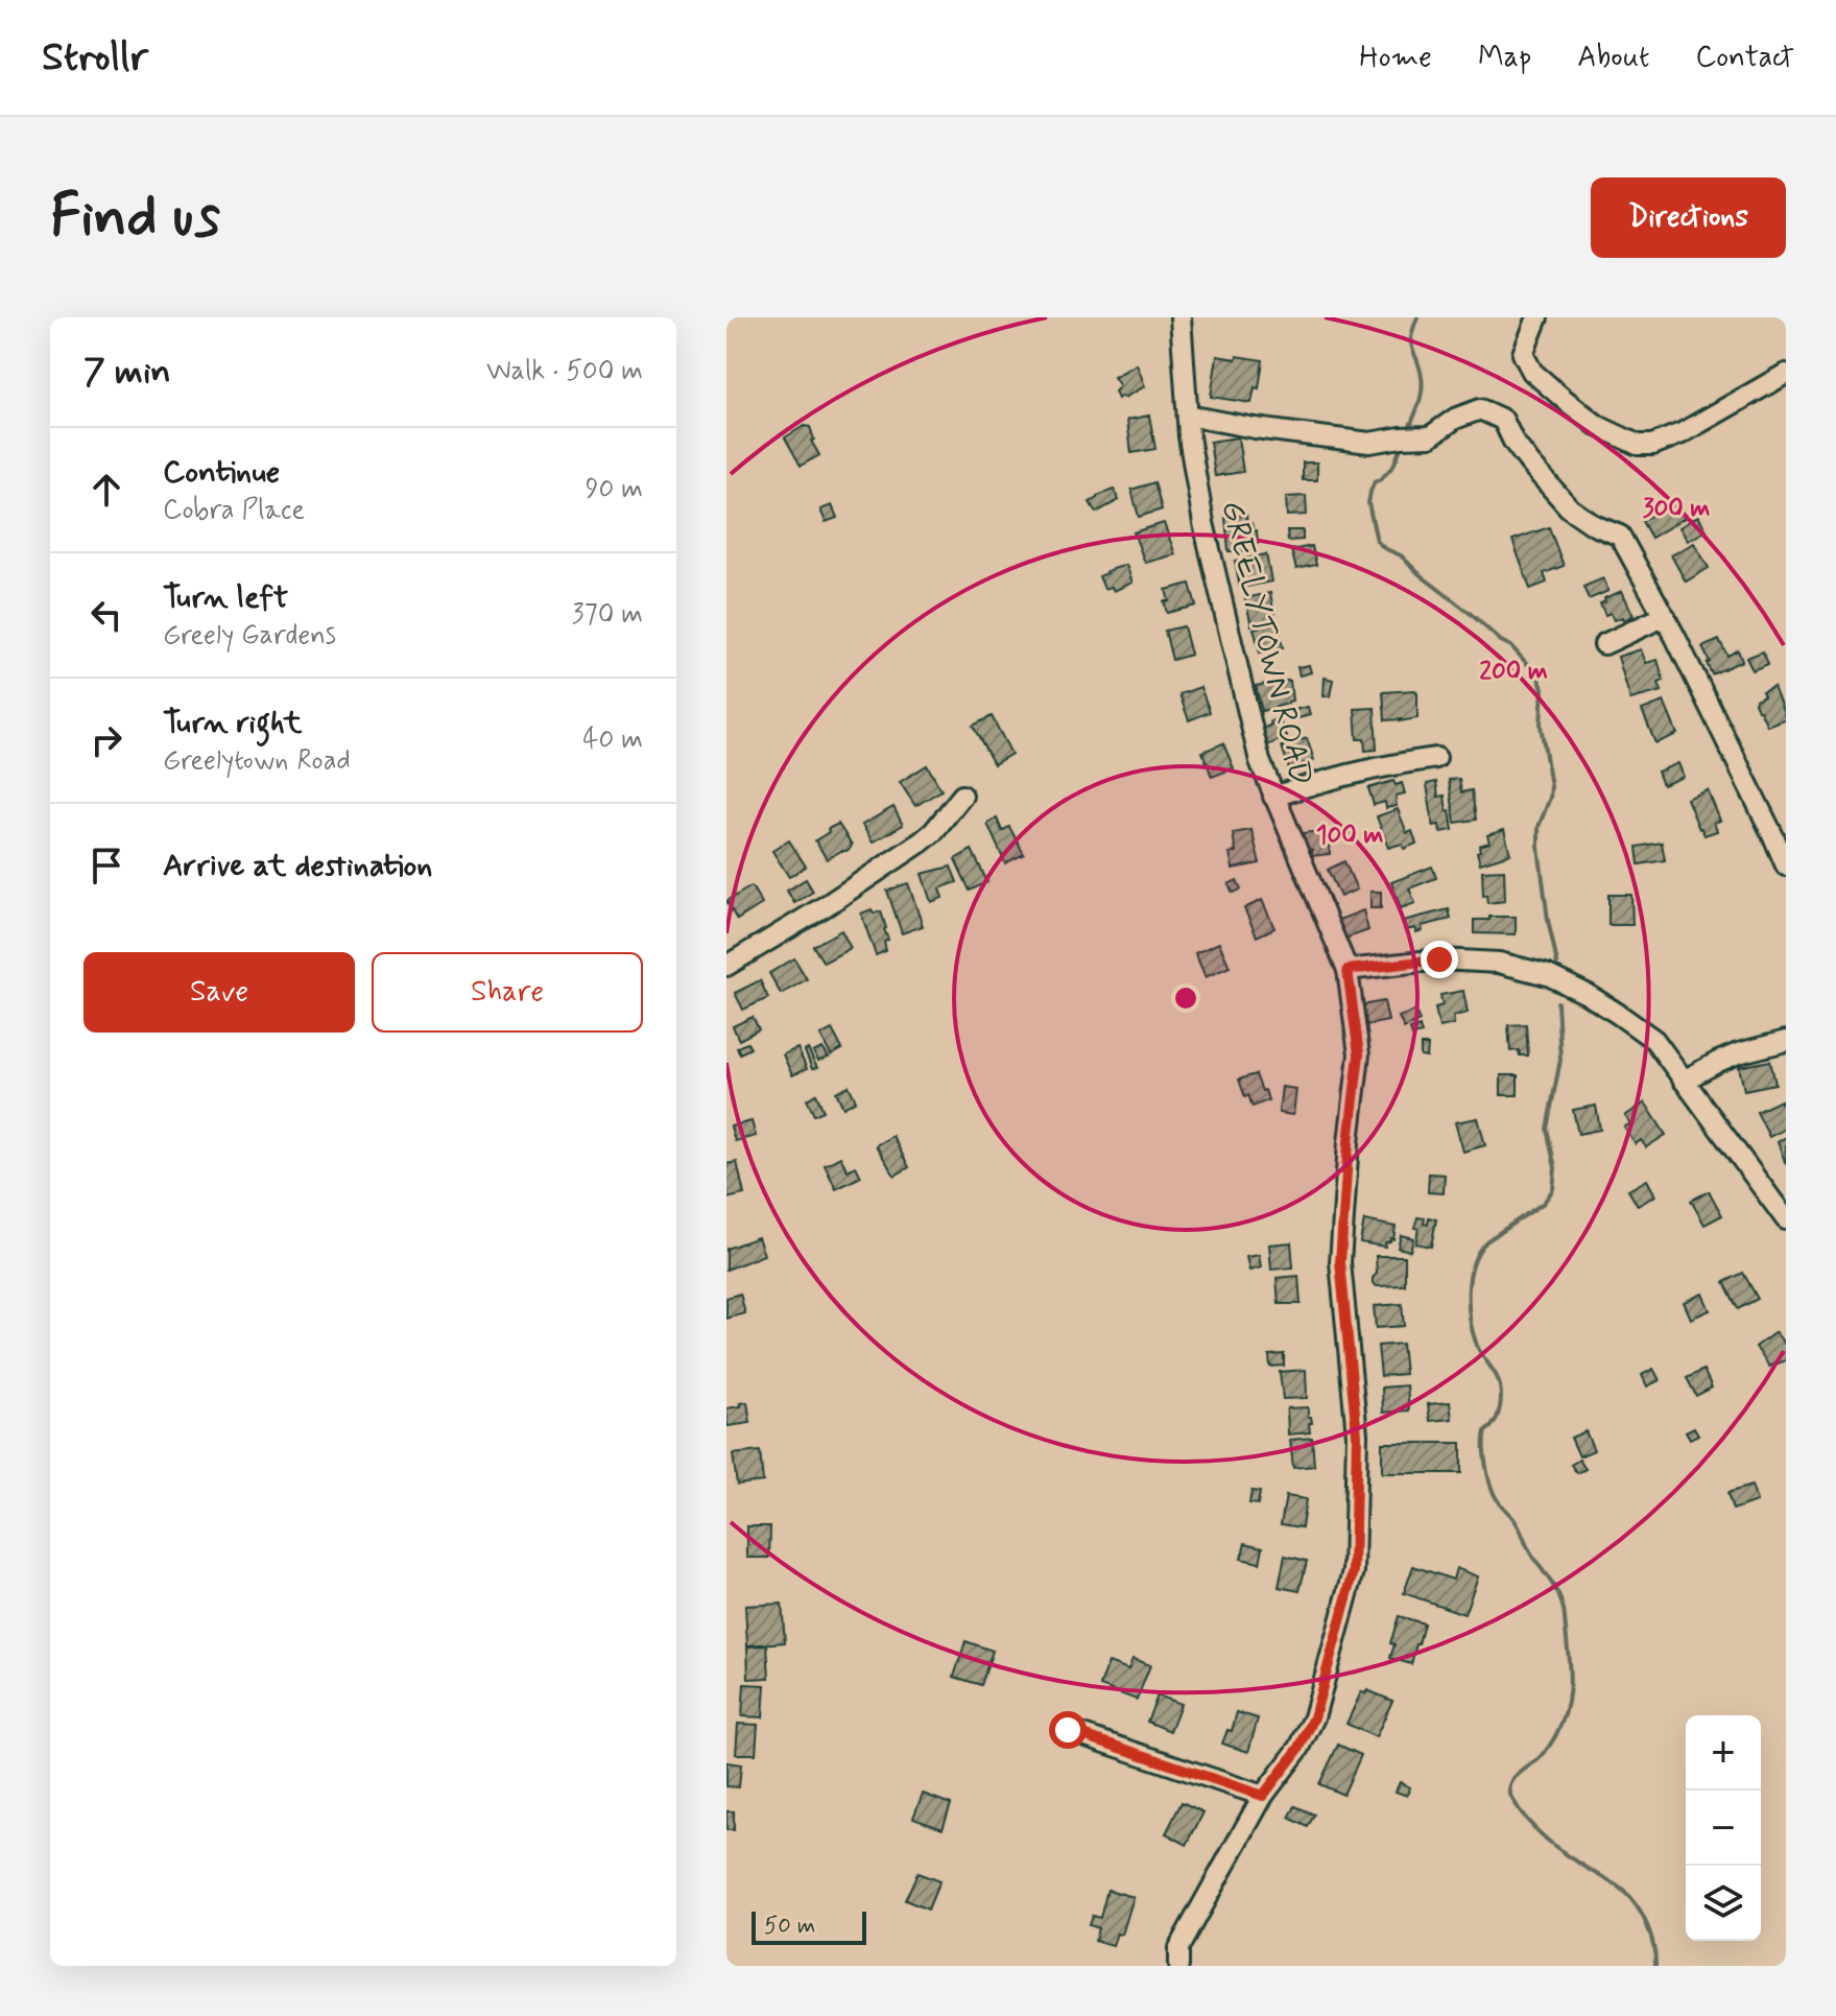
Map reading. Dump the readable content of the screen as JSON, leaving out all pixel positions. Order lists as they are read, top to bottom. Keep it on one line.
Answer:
{"streets":{"street":["GREELYTOWN ROAD"]},"scale_bar":"50 m","page":{"header":"Strollr","nav":["Home","Map","About","Contact"],"buttons":["Directions",["Save","Share"]],"title":"Find us","heading":["7 min","Walk · 500 m"],"list":[["Continue","Cobra Place","90 m"],["Turn left","Greely Gardens","370 m"],["Turn right","Greelytown Road","40 m"],"Arrive at destination"],"map_buttons":["+","−"],"scale":"50 m"},"rings":["300 m","200 m","100 m"]}
